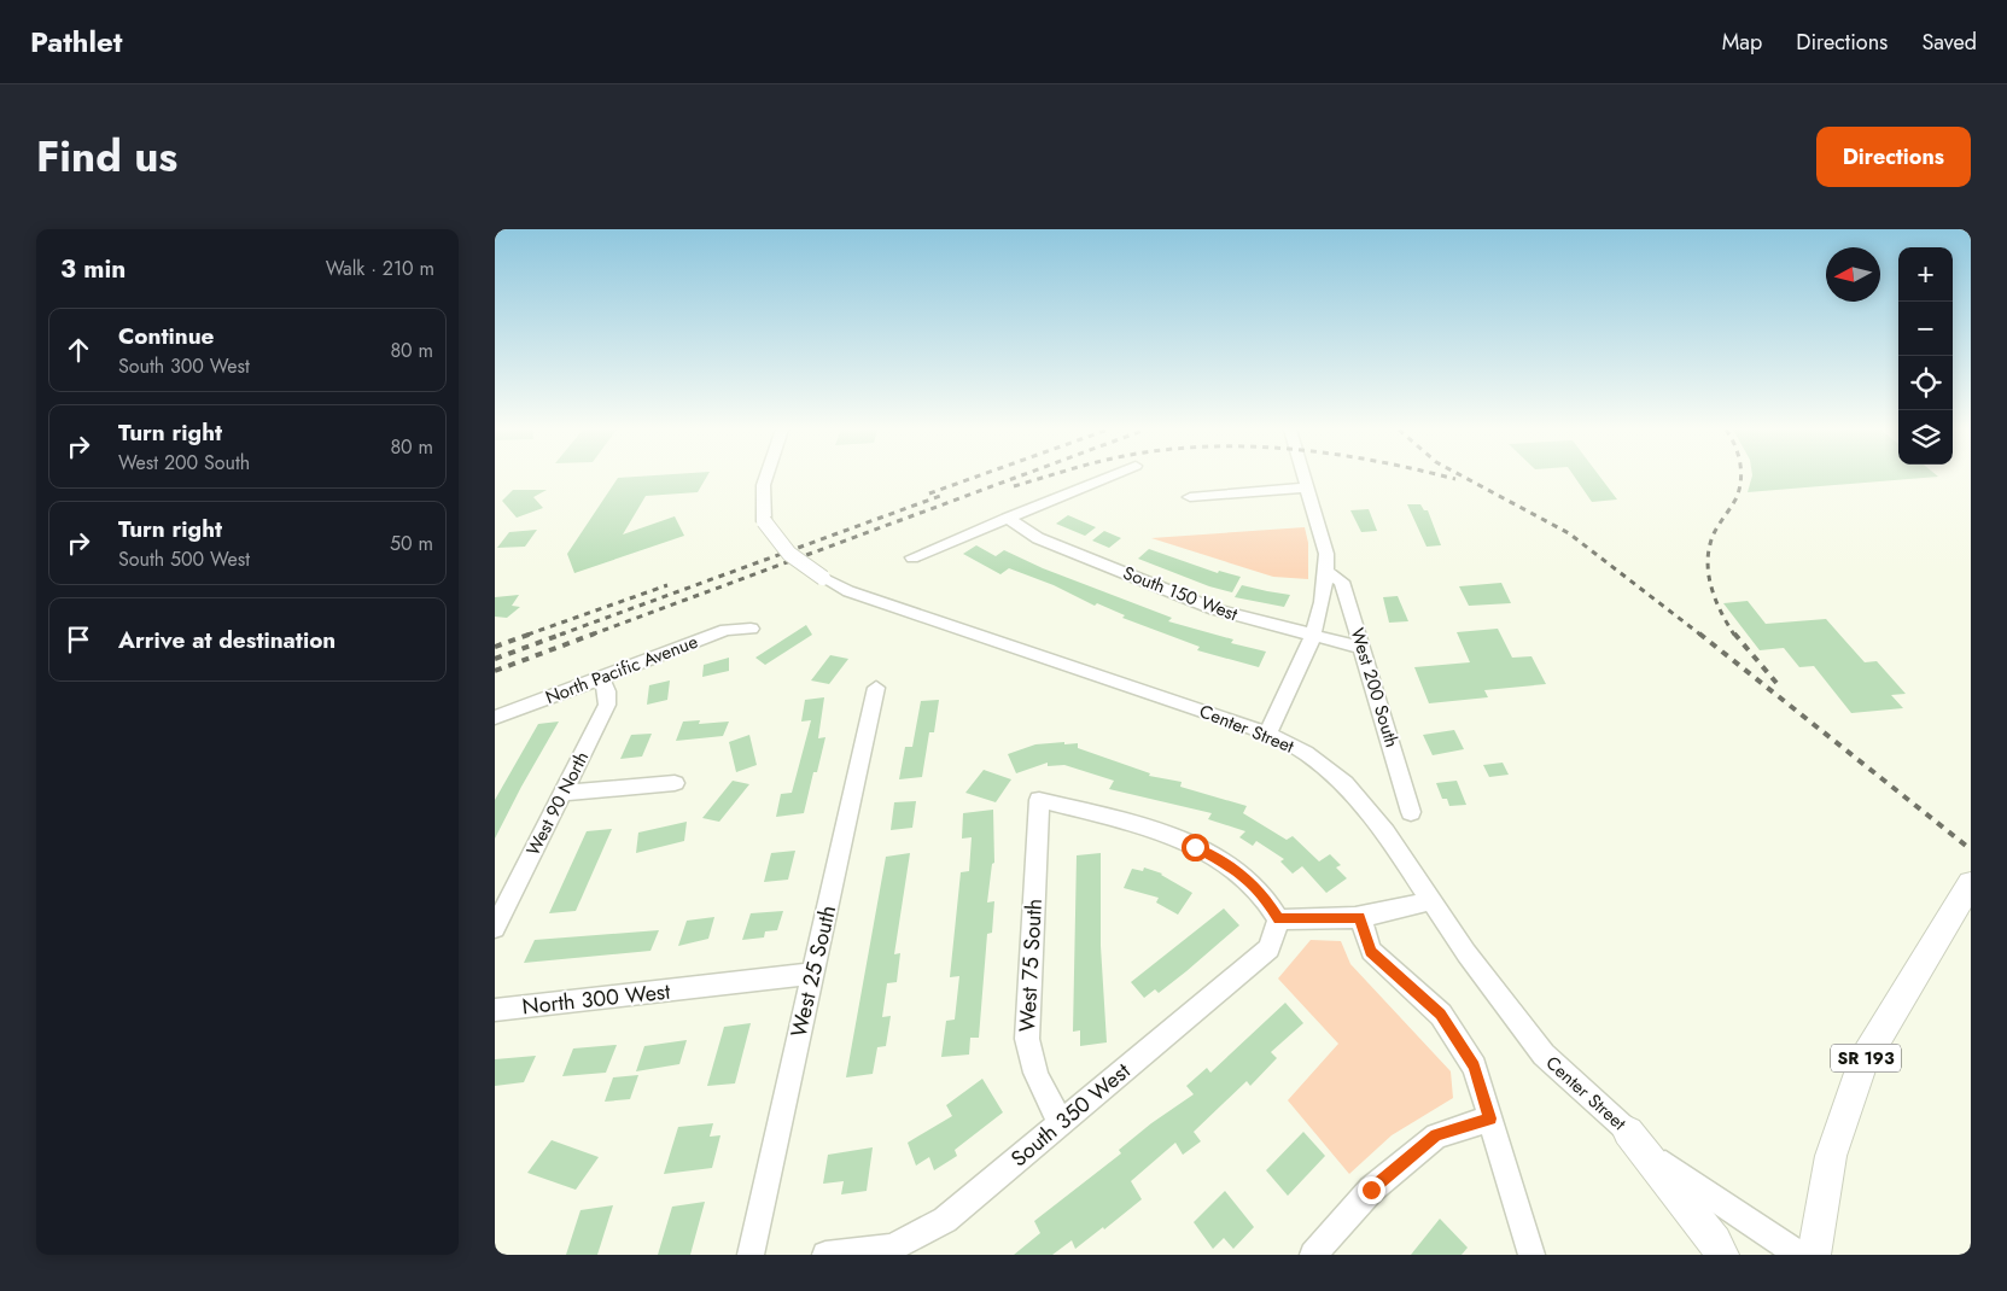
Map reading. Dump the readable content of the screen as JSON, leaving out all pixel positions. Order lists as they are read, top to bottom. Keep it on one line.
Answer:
{"streets":{"main road":["SR 193"],"street":["South 150 West","North Pacific Avenue","West 200 South","Center Street","West 90 North","West 75 South","West 25 South","North 300 West","South 350 West"]},"crossings":[["South 150 West","West 200 South"],["North Pacific Avenue","West 90 North"],["West 75 South","South 350 West"],["West 25 South","North 300 West"]],"north":"left","page":{"header":"Pathlet","nav":["Map","Directions","Saved"],"title":"Find us","buttons":"Directions","heading":["3 min","Walk · 210 m"],"map_buttons":["+","−"],"list":[["Continue","South 300 West","80 m"],["Turn right","West 200 South","80 m"],["Turn right","South 500 West","50 m"],"Arrive at destination"]}}
